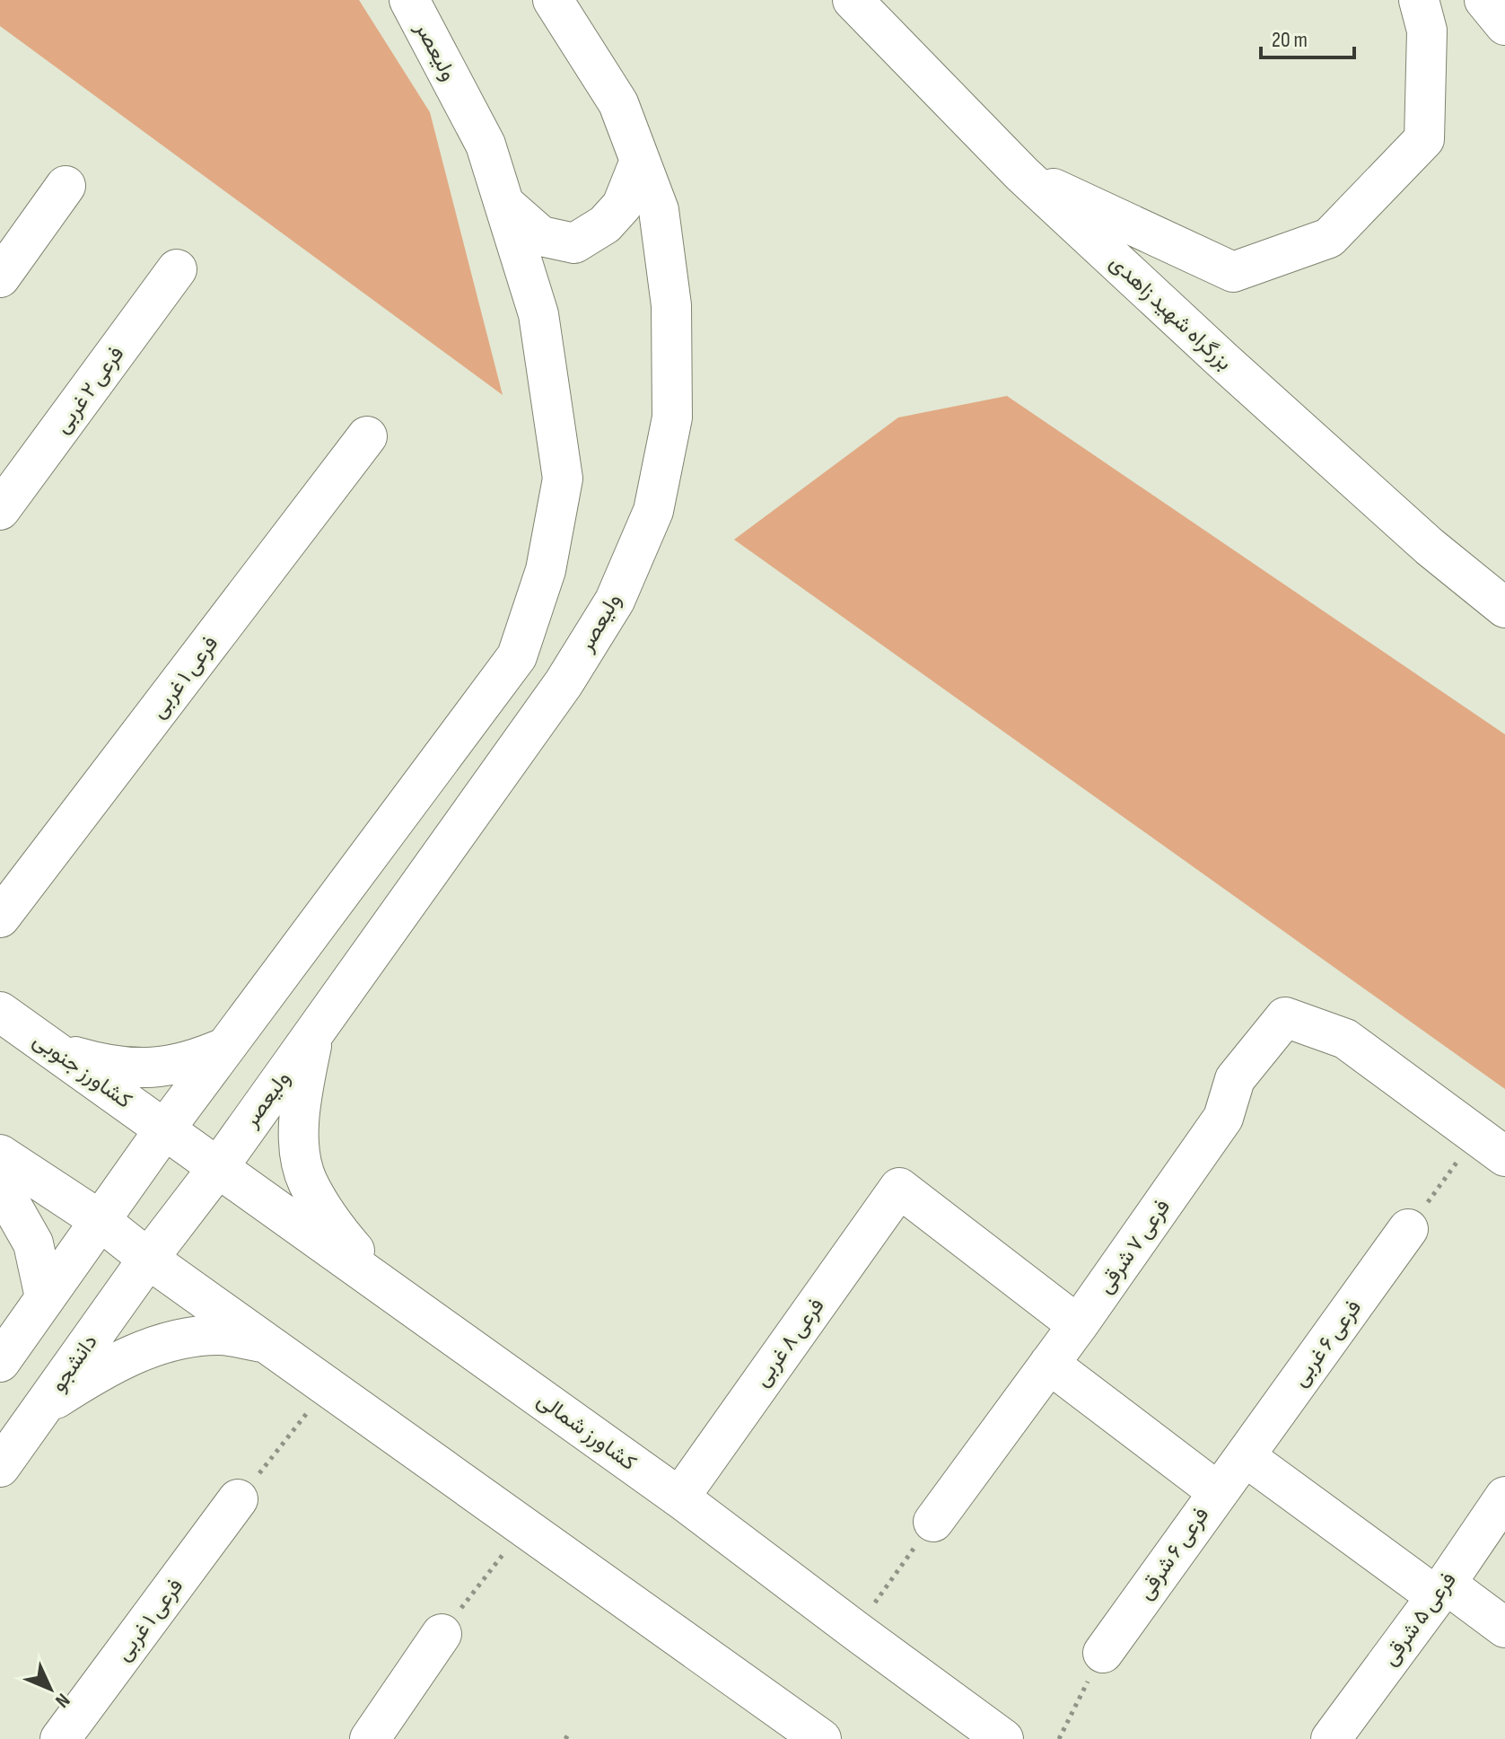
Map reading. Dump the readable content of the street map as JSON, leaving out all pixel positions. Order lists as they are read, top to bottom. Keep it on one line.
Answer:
{"streets":{"main road":["ولیعصر","بزرگراه شهید زاهدی","فرعی ۲ غربی","فرعی ۱ غربی","کشاورز جنوبی","فرعی ۷ شرقی","فرعی ۸ غربی","فرعی ۶ غربی","دانشجو","کشاورز شمالی","فرعی ۶ شرقی","فرعی ۵ شرقی"]},"crossings":[["ولیعصر","کشاورز جنوبی"],["ولیعصر","دانشجو"],["ولیعصر","کشاورز شمالی"],["کشاورز جنوبی","کشاورز شمالی"],["فرعی ۷ شرقی","فرعی ۸ غربی"],["فرعی ۸ غربی","کشاورز شمالی"],["فرعی ۶ غربی","فرعی ۶ شرقی"]],"scale_bar":"20 m","north":"bottom right"}
